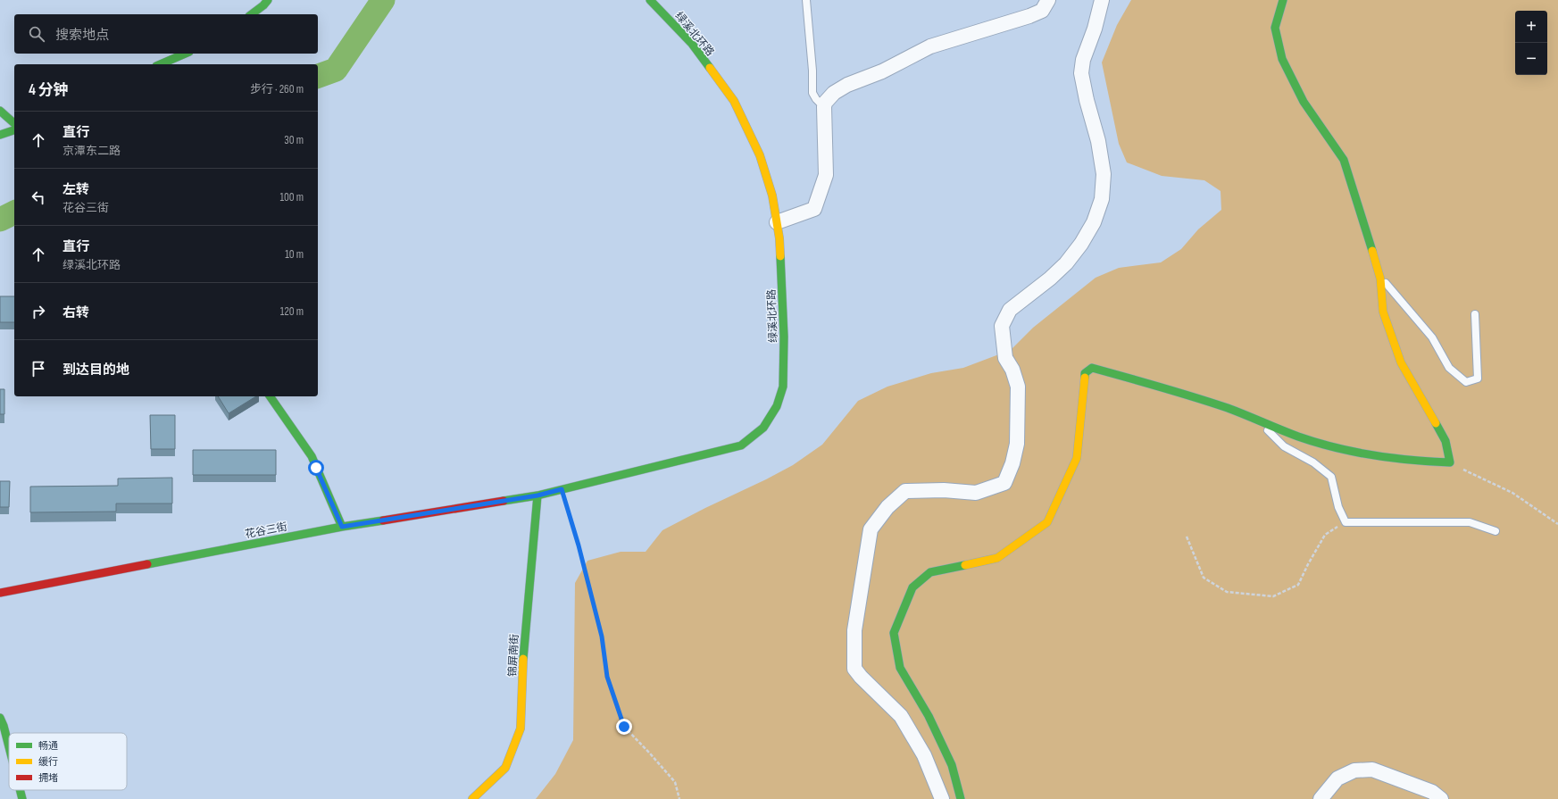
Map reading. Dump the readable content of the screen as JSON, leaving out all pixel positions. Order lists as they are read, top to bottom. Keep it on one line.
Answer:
{"streets":{"street":["绿溪北环路","花谷三街","锦屏南街"]},"crossings":[["绿溪北环路","花谷三街"],["绿溪北环路","锦屏南街"],["花谷三街","锦屏南街"]],"legend":["畅通","缓行","拥堵"],"page":{"map_buttons":["+","−"],"search":"搜索地点","heading":["4 分钟","步行 · 260 m"],"list":[["直行","京潭东二路","30 m"],["左转","花谷三街","100 m"],["直行","绿溪北环路","10 m"],["右转","120 m"],"到达目的地"]}}
